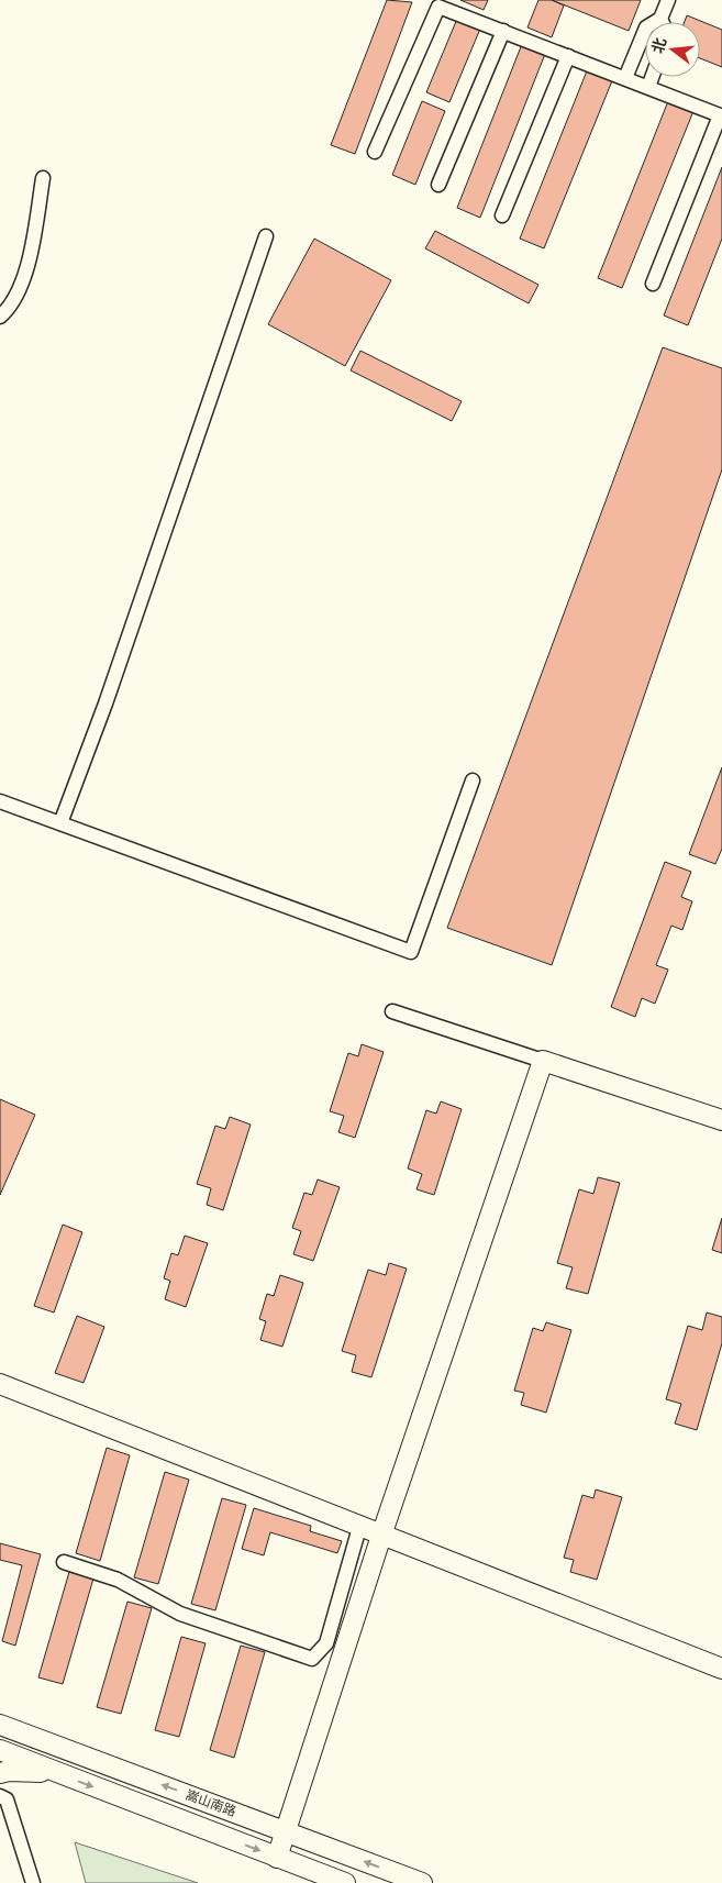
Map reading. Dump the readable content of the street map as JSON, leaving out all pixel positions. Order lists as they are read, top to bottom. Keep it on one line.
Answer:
{"streets":{"street":["嵩山南路"]},"north":"left"}
